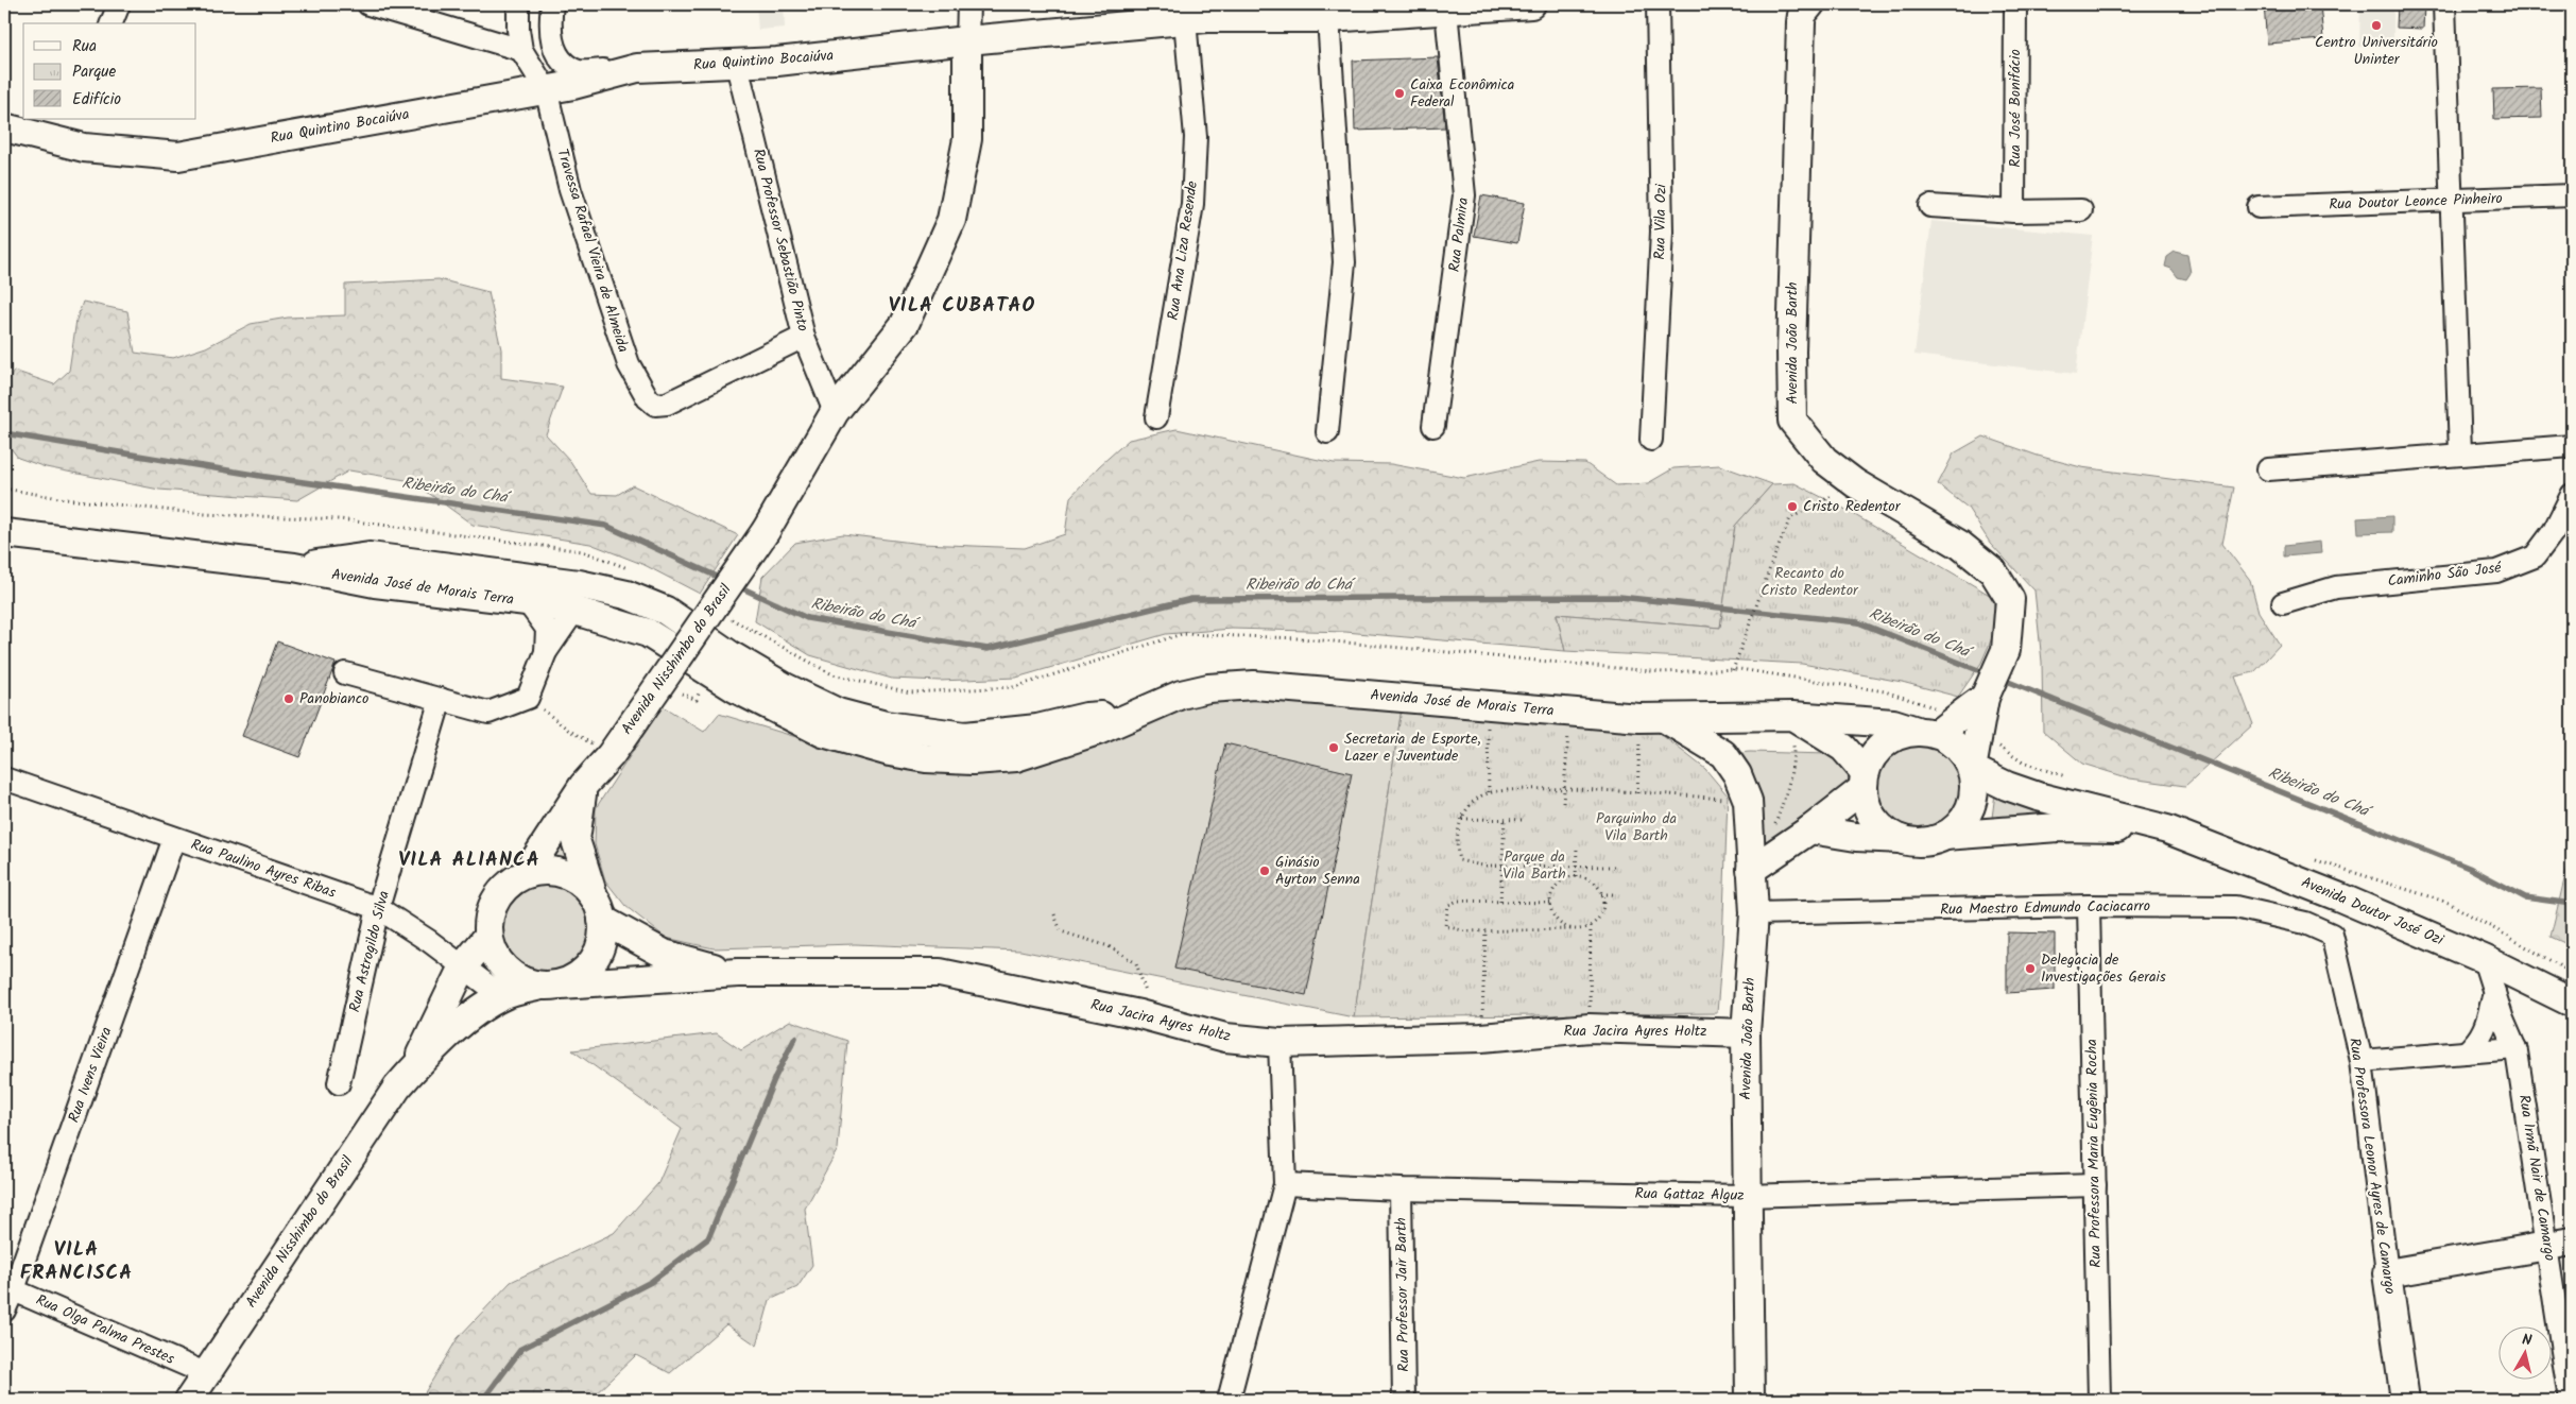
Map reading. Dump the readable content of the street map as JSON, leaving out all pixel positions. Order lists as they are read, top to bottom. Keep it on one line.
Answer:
{"streets":{"main road":["Rua Quintino Bocaiúva","Avenida João Barth","Avenida José de Morais Terra","Avenida Nisshimbo do Brasil","Avenida Doutor José Ozi","Rua Jacira Ayres Holtz","Rua Professora Leonor Ayres de Camargo"],"street":["Rua José Bonifácio","Rua Doutor Leonce Pinheiro","Rua Vila Ozi","Rua Palmira","Rua Professor Sebastião Pinto","Travessa Rafael Vieira de Almeida","Rua Ana Liza Resende","Caminho São José","Rua Paulino Ayres Ribas","Rua Maestro Edmundo Caciacarro","Rua Astrogildo Silva","Rua Ivens Vieira","Rua Professora Maria Eugênia Rocha","Rua Irmã Nair de Camargo","Rua Gattaz Alguz","Rua Professor Jair Barth","Rua Olga Palma Prestes"]},"crossings":[["Rua Quintino Bocaiúva","Rua Palmira"],["Rua Quintino Bocaiúva","Rua Professor Sebastião Pinto"],["Rua Quintino Bocaiúva","Travessa Rafael Vieira de Almeida"],["Rua Quintino Bocaiúva","Rua Ana Liza Resende"],["Rua Quintino Bocaiúva","Avenida Nisshimbo do Brasil"],["Rua Professor Sebastião Pinto","Travessa Rafael Vieira de Almeida"],["Rua Professor Sebastião Pinto","Avenida Nisshimbo do Brasil"],["Avenida João Barth","Avenida José de Morais Terra"],["Avenida João Barth","Rua Maestro Edmundo Caciacarro"],["Avenida João Barth","Avenida Doutor José Ozi"],["Avenida João Barth","Rua Jacira Ayres Holtz"],["Avenida João Barth","Rua Gattaz Alguz"],["Avenida José de Morais Terra","Avenida Doutor José Ozi"],["Avenida Nisshimbo do Brasil","Rua Paulino Ayres Ribas"],["Avenida Nisshimbo do Brasil","Rua Olga Palma Prestes"],["Rua Paulino Ayres Ribas","Rua Astrogildo Silva"],["Rua Paulino Ayres Ribas","Rua Ivens Vieira"],["Rua Maestro Edmundo Caciacarro","Rua Professora Maria Eugênia Rocha"],["Rua Maestro Edmundo Caciacarro","Rua Professora Leonor Ayres de Camargo"],["Avenida Doutor José Ozi","Rua Irmã Nair de Camargo"],["Rua Ivens Vieira","Rua Olga Palma Prestes"],["Rua Professora Maria Eugênia Rocha","Rua Gattaz Alguz"],["Rua Gattaz Alguz","Rua Professor Jair Barth"]],"districts":["VILA CUBATAO","VILA ALIANCA","VILA FRANCISCA"],"water":["Ribeirão do Chá"],"parks":["Recanto do Cristo Redentor","Parquinho da Vila Barth","Parque da Vila Barth"],"places":["Centro Universitário Uninter","Caixa Econômica Federal","Cristo Redentor","Panobianco","Secretaria de Esporte, Lazer e Juventude","Ginásio Ayrton Senna","Delegacia de Investigações Gerais"],"legend":["Rua","Parque","Edifício"],"north":"top"}
